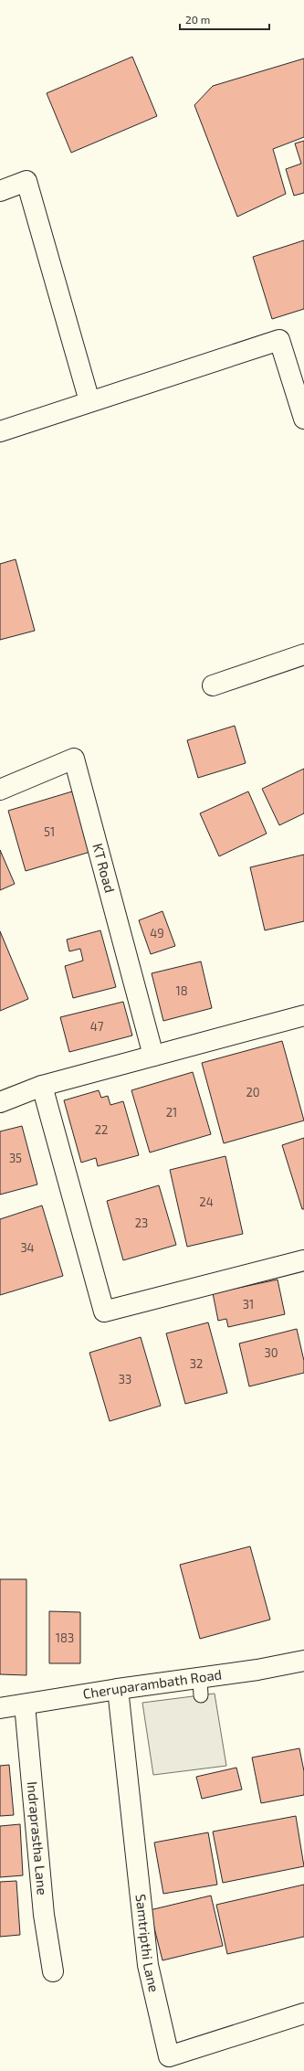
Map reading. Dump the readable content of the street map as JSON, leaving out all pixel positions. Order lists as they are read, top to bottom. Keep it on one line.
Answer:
{"streets":{"street":["KT Road","Cheruparambath Road","Indraprastha Lane","Samtripthi Lane"]},"crossings":[["Cheruparambath Road","Indraprastha Lane"],["Cheruparambath Road","Samtripthi Lane"]],"house_numbers":["51","49","18","47","20","21","22","35","24","23","34","31","30","32","33","183"],"scale_bar":"20 m"}
